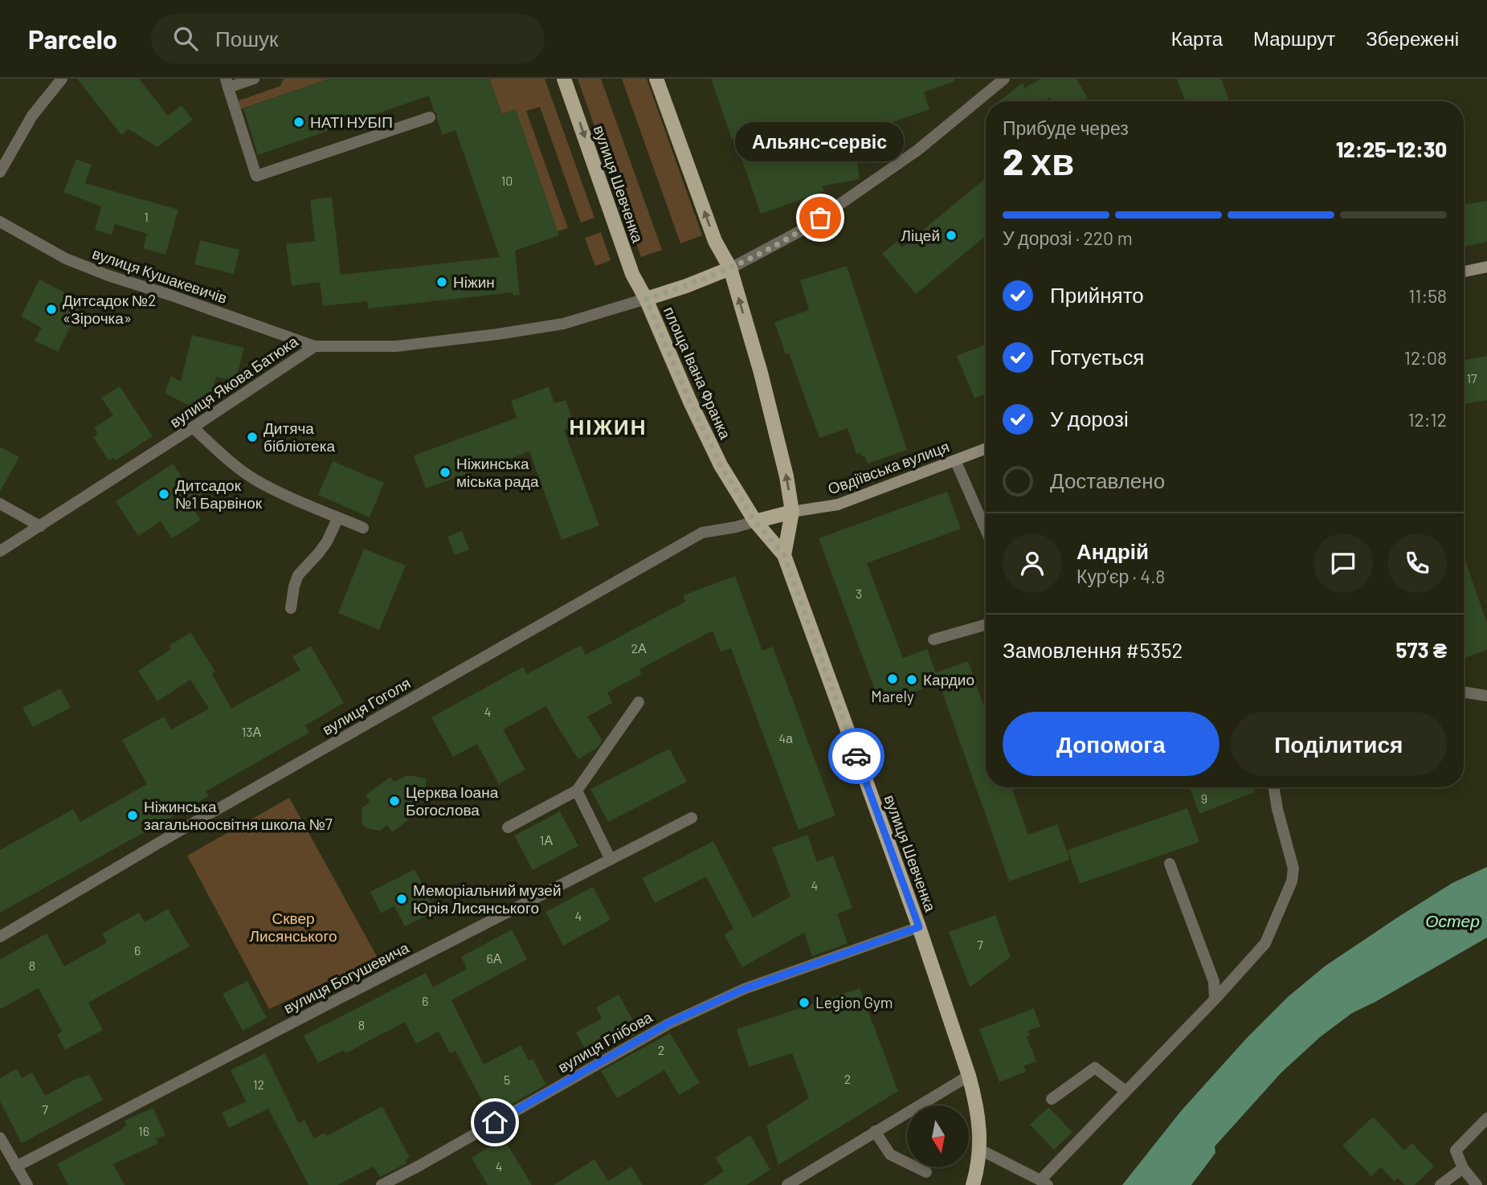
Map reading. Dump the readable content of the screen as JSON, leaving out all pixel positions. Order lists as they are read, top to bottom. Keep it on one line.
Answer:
{"streets":{"main road":["вулиця Шевченка","площа Івана Франка","Овдіївська вулиця"],"street":["вулиця Кушакевичів","вулиця Якова Батюка","вулиця Гоголя","вулиця Богушевича","вулиця Глібова"]},"crossings":[["вулиця Шевченка","площа Івана Франка"],["вулиця Шевченка","вулиця Якова Батюка"],["вулиця Шевченка","вулиця Глібова"],["вулиця Кушакевичів","вулиця Якова Батюка"],["площа Івана Франка","вулиця Якова Батюка"],["площа Івана Франка","вулиця Гоголя"]],"districts":["НІЖИН"],"water":["Остер"],"parks":["Сквер Лисянського"],"places":["НАТІ НУБІП","Альянс-сервіс","Ліцей","Ніжин","Дитсадок №2 «Зірочка»","Дитяча бібліотека","Ніжинська міська рада","Дитсадок №1 Барвінок","Marely","Кардио","Церква Іоана Богослова","Ніжинська загальноосвітня школа №7","Меморіальний музей Юрія Лисянського","Legion Gym"],"house_numbers":["10","1","17","3","2А","4","13А","4а","9","1А","4","4","7","6","6А","8","6","8","2","2","5","12","7","16","4"],"north":"bottom","page":{"header":"Parcelo","search":"Пошук","nav":["Карта","Маршрут","Збережені"],"heading":["2 хв","Прибуде через","12:25–12:30"],"panel":["Андрій","Кур’єр · 4.8","Замовлення #5352","573 ₴"],"bubble":"Альянс-сервіс","bar":"У дорозі · 220 m","list":[["Прийнято","11:58"],["Готується","12:08"],["У дорозі","12:12"],"Доставлено"],"buttons":["Допомога","Поділитися"]}}
